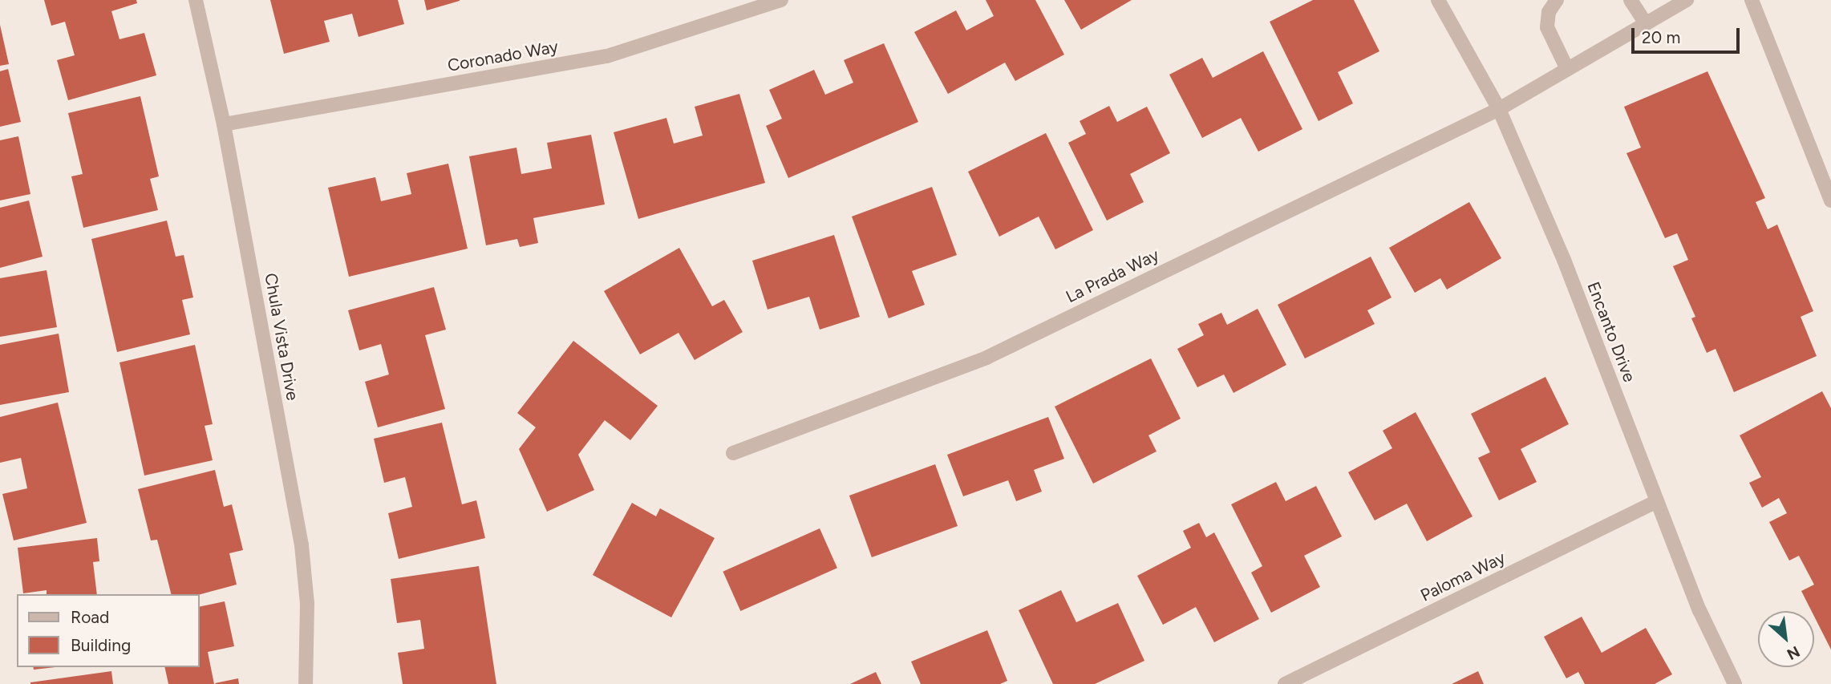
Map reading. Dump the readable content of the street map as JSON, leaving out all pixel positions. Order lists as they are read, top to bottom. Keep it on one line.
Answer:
{"streets":{"street":["Coronado Way","La Prada Way","Encanto Drive","Chula Vista Drive","Paloma Way"]},"crossings":[["Coronado Way","Chula Vista Drive"],["La Prada Way","Encanto Drive"],["Encanto Drive","Paloma Way"]],"legend":["Road","Building"],"scale_bar":"20 m","north":"bottom right"}
